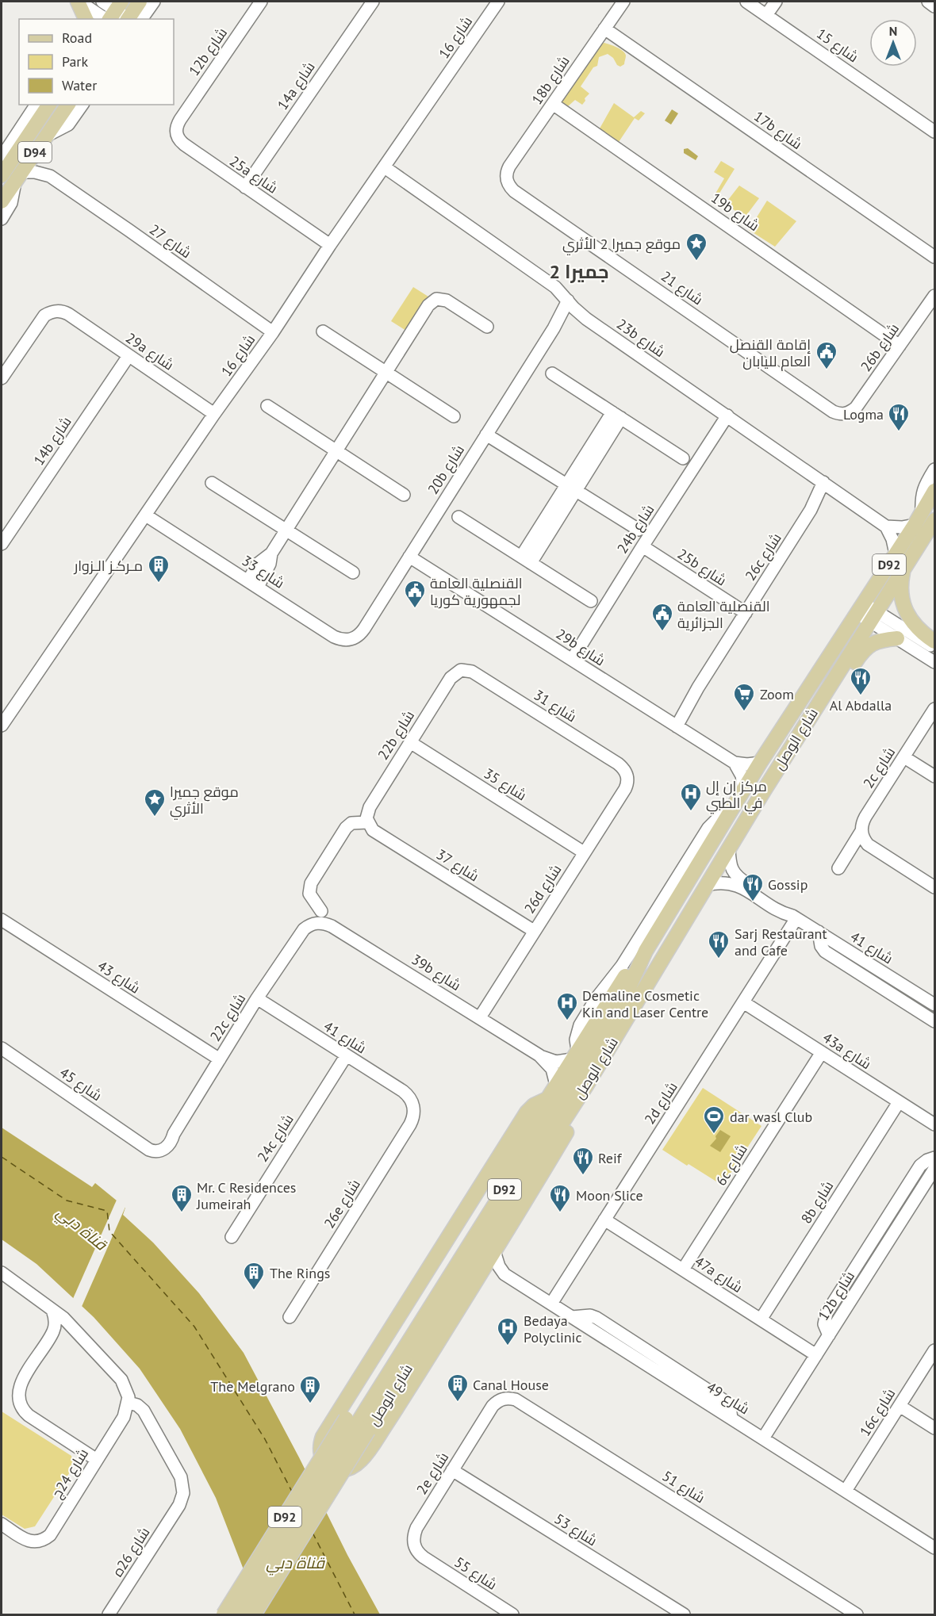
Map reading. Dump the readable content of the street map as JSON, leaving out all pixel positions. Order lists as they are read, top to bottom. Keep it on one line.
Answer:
{"streets":{"main road":["D94","D92","شارع الوصل"],"street":["شارع 16","شارع 15","12b شارع","18b شارع","14a شارع","17b شارع","25a شارع","19b شارع","شارع 27","شارع 21","23b شارع","26b شارع","29a شارع","14b شارع","20b شارع","24b شارع","26c شارع","25b شارع","شارع 33","29b شارع","شارع 31","22b شارع","2c شارع","شارع 35","شارع 37","26d شارع","شارع 41","39b شارع","شارع 43","22c شارع","43a شارع","شارع 45","2d شارع","24c شارع","6c شارع","8b شارع","26e شارع","47a شارع","شارع 49","16c شارع","شارع 24ج","2e شارع","شارع 51","شارع 53","شارع 26ه","شارع 55"]},"crossings":[["شارع 16","25a شارع"],["شارع 16","شارع 27"],["شارع 16","23b شارع"],["شارع 16","29a شارع"],["شارع 16","شارع 33"],["12b شارع","25a شارع"],["12b شارع","47a شارع"],["12b شارع","شارع 49"],["18b شارع","17b شارع"],["18b شارع","19b شارع"],["18b شارع","شارع 21"],["14a شارع","25a شارع"],["D94","شارع 27"],["19b شارع","26b شارع"],["شارع 21","26b شارع"],["23b شارع","20b شارع"],["23b شارع","24b شارع"],["23b شارع","26c شارع"],["29a شارع","14b شارع"],["20b شارع","شارع 33"],["20b شارع","29b شارع"],["24b شارع","25b شارع"],["24b شارع","29b شارع"],["26c شارع","25b شارع"],["26c شارع","29b شارع"],["شارع 31","22b شارع"],["شارع 31","26d شارع"],["22b شارع","شارع 35"],["22b شارع","شارع 37"],["شارع الوصل","شارع 41"],["شارع الوصل","39b شارع"],["شارع 35","26d شارع"],["شارع 37","26d شارع"],["26d شارع","39b شارع"],["شارع 41","22c شارع"],["شارع 41","2d شارع"],["شارع 41","24c شارع"],["شارع 41","26e شارع"],["39b شارع","22c شارع"],["شارع 43","22c شارع"],["22c شارع","شارع 45"],["43a شارع","2d شارع"],["43a شارع","6c شارع"],["43a شارع","8b شارع"],["2d شارع","47a شارع"],["2d شارع","شارع 49"],["6c شارع","47a شارع"],["8b شارع","47a شارع"],["شارع 49","16c شارع"],["2e شارع","شارع 51"],["2e شارع","شارع 53"],["2e شارع","شارع 55"]],"districts":["جميرا 2"],"water":["قناة دبي"],"places":{"place":["موقع جميرا 2 الأثري","موقع جميرا الأثري"],"public building":["إقامة القنصل العام لليابان","القنصلية العامة لجمهورية كوريا","القنصلية العامة الجزائرية"],"restaurant":["Logma","Al Abdalla","Gossip","Sarj Restaurant and Cafe","Reif","Moon Slice"],"building":["مـركـز الـزوار","Mr. C Residences Jumeirah","The Rings","Canal House","The Melgrano"],"supermarket":["Zoom"],"hospital":["مركز إن إل في الطبي","Demaline Cosmetic Kin and Laser Centre","Bedaya Polyclinic"],"sports":["dar wasl Club"]},"legend":["Road","Park","Water"],"north":"top"}
